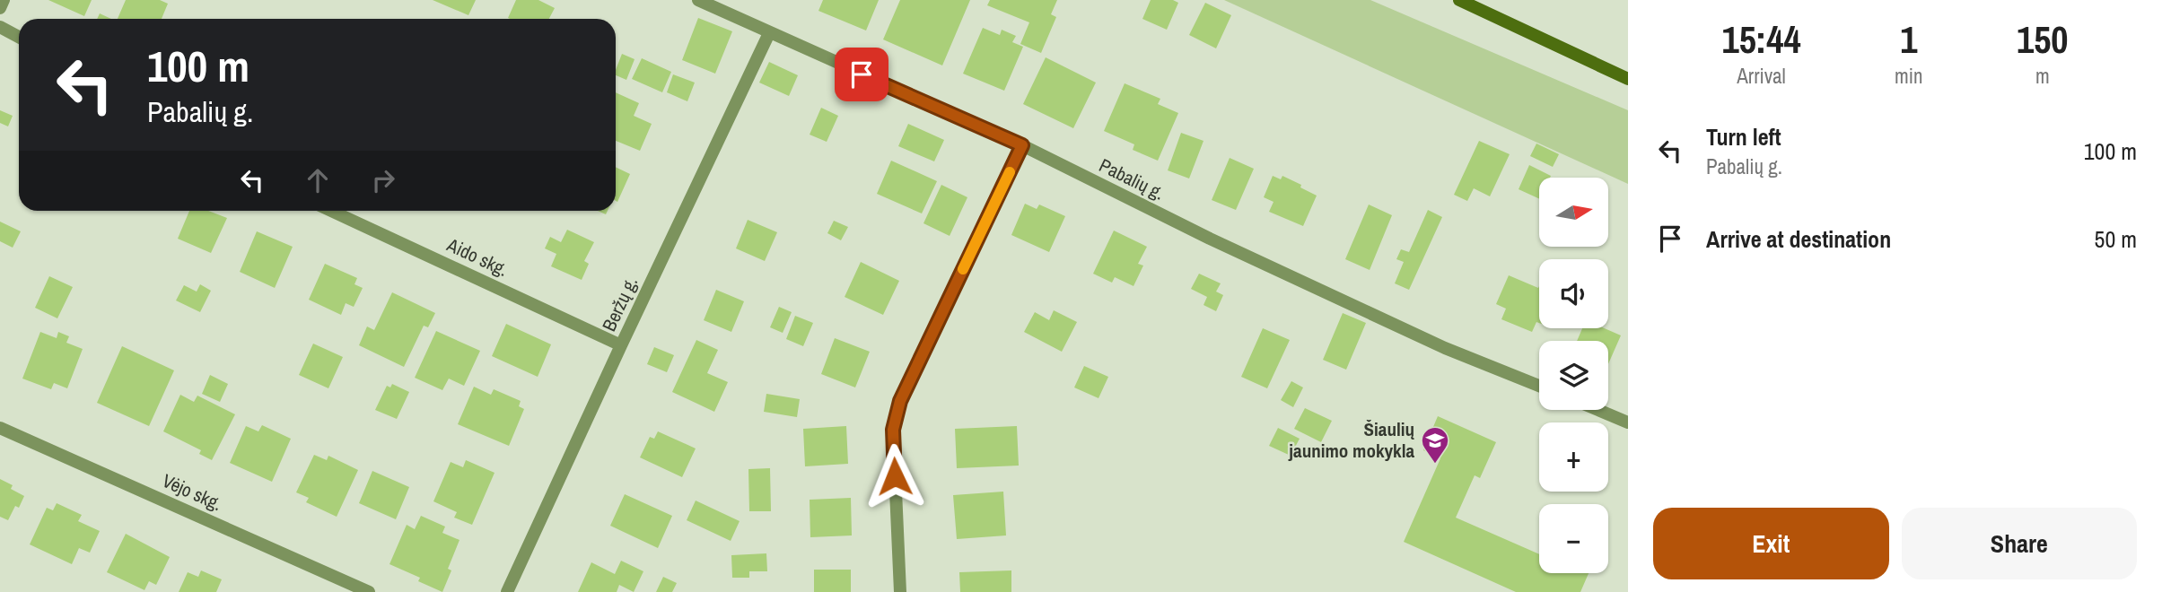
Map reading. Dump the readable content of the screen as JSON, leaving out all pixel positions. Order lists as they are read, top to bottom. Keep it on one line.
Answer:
{"streets":{"street":["Pabalių g.","Aido skg.","Beržų g.","Vėjo skg."]},"crossings":[["Pabalių g.","Beržų g."],["Aido skg.","Beržų g."]],"places":{"school or university":["Šiaulių jaunimo mokykla"]},"north":"right","page":{"eta":["15:44","Arrival","1","min","150","m"],"turn":["100 m","Pabalių g."],"list":[{"name":"Turn left","note":"Pabalių g.","value":"100 m"},{"name":"Arrive at destination","value":"50 m"}],"map_buttons":["+","−"],"buttons":["Exit","Share"]}}
